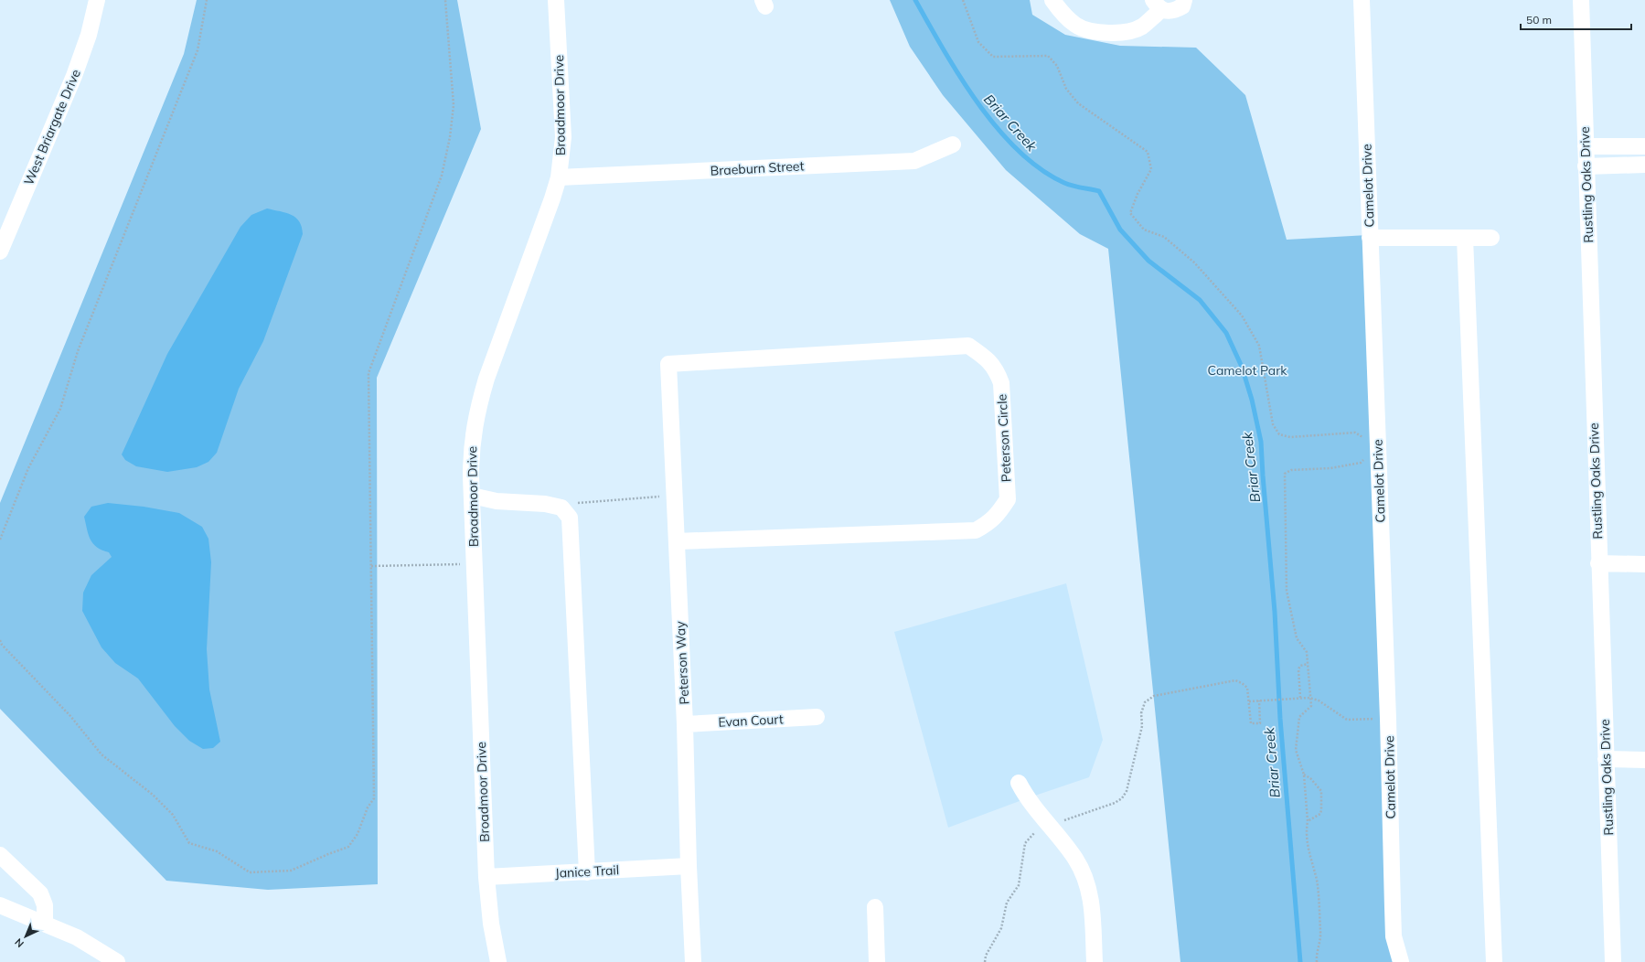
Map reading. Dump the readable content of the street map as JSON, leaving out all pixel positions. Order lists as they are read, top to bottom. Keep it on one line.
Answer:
{"streets":{"street":["Broadmoor Drive","West Briargate Drive","Braeburn Street","Rustling Oaks Drive","Camelot Drive","Peterson Circle","Peterson Way","Evan Court","Janice Trail"]},"crossings":[["Broadmoor Drive","Braeburn Street"],["Broadmoor Drive","Janice Trail"],["Peterson Circle","Peterson Way"],["Peterson Way","Evan Court"],["Peterson Way","Janice Trail"]],"water":["Briar Creek"],"parks":["Camelot Park"],"scale_bar":"50 m","north":"bottom left"}
